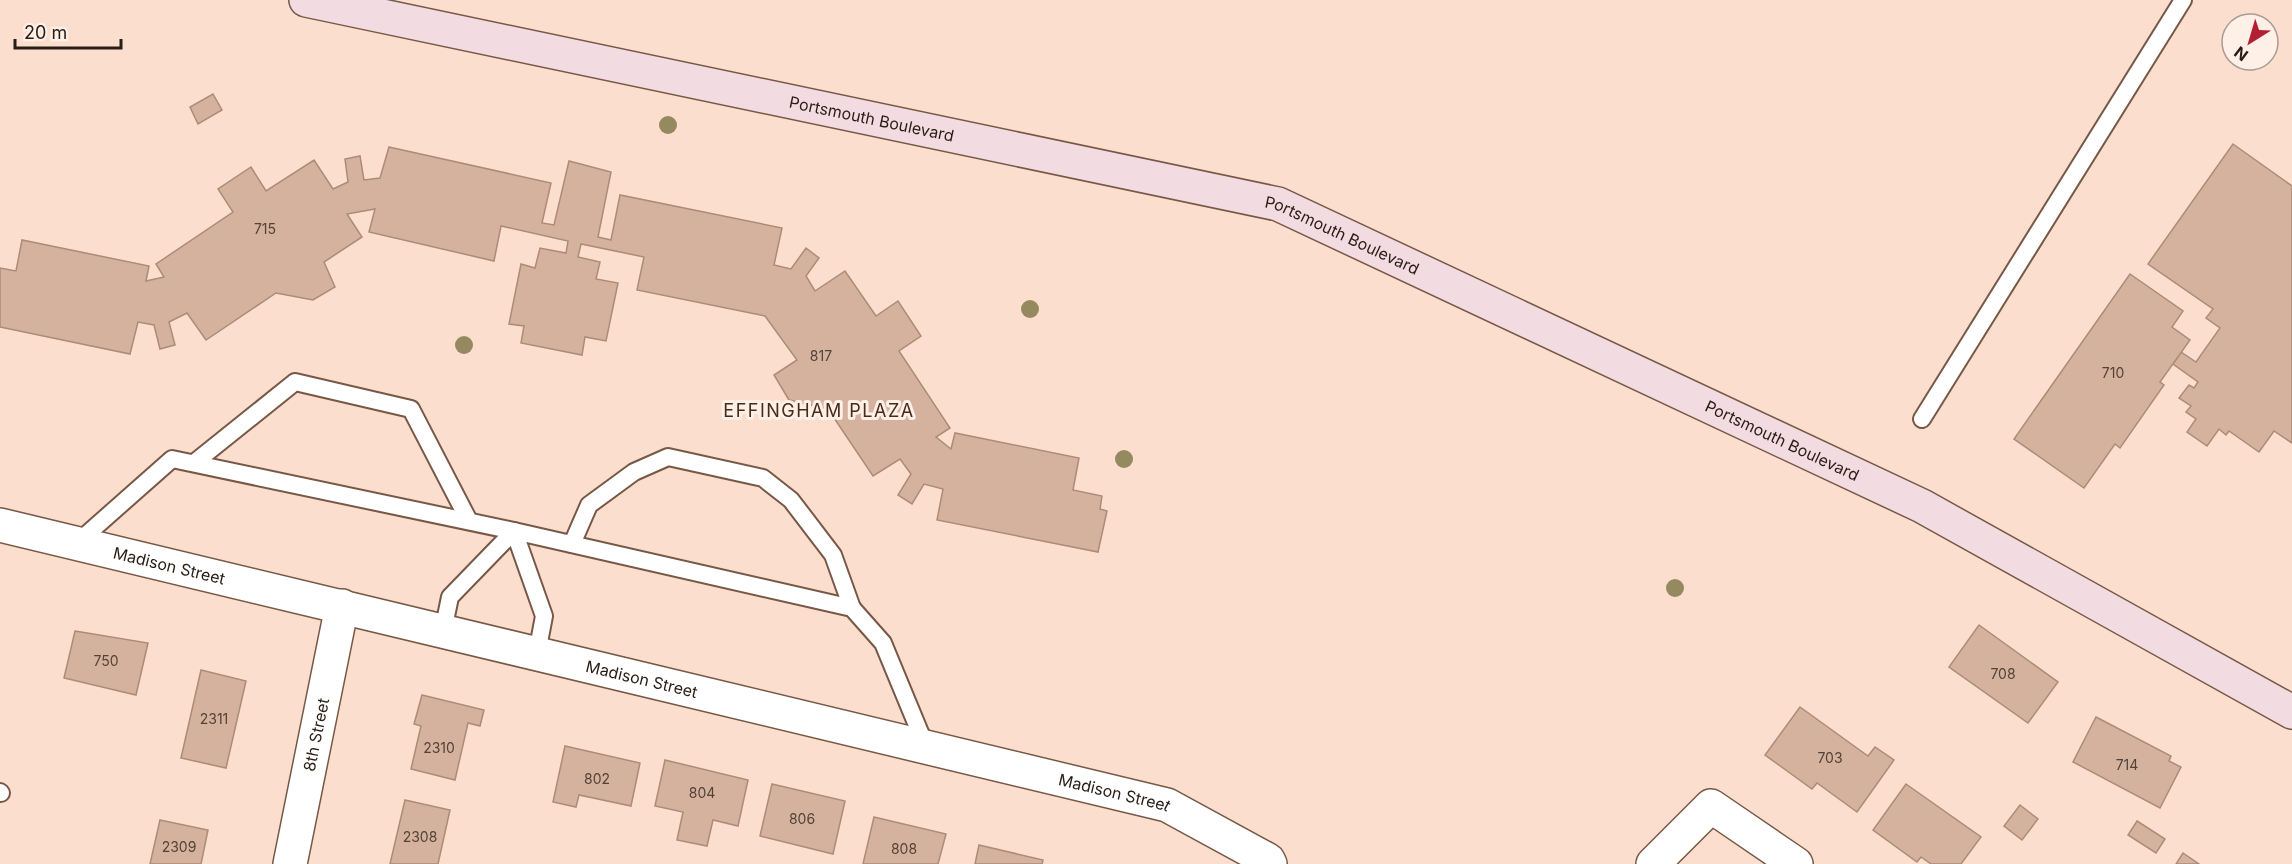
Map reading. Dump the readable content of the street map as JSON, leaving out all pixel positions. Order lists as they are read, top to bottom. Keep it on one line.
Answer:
{"streets":{"main road":["Portsmouth Boulevard"],"street":["Madison Street","8th Street"]},"crossings":[["Madison Street","8th Street"]],"districts":["EFFINGHAM PLAZA"],"house_numbers":["715","817","710","750","708","2311","2310","703","714","802","804","806","2308","2309","808"],"scale_bar":"20 m","north":"bottom left"}
